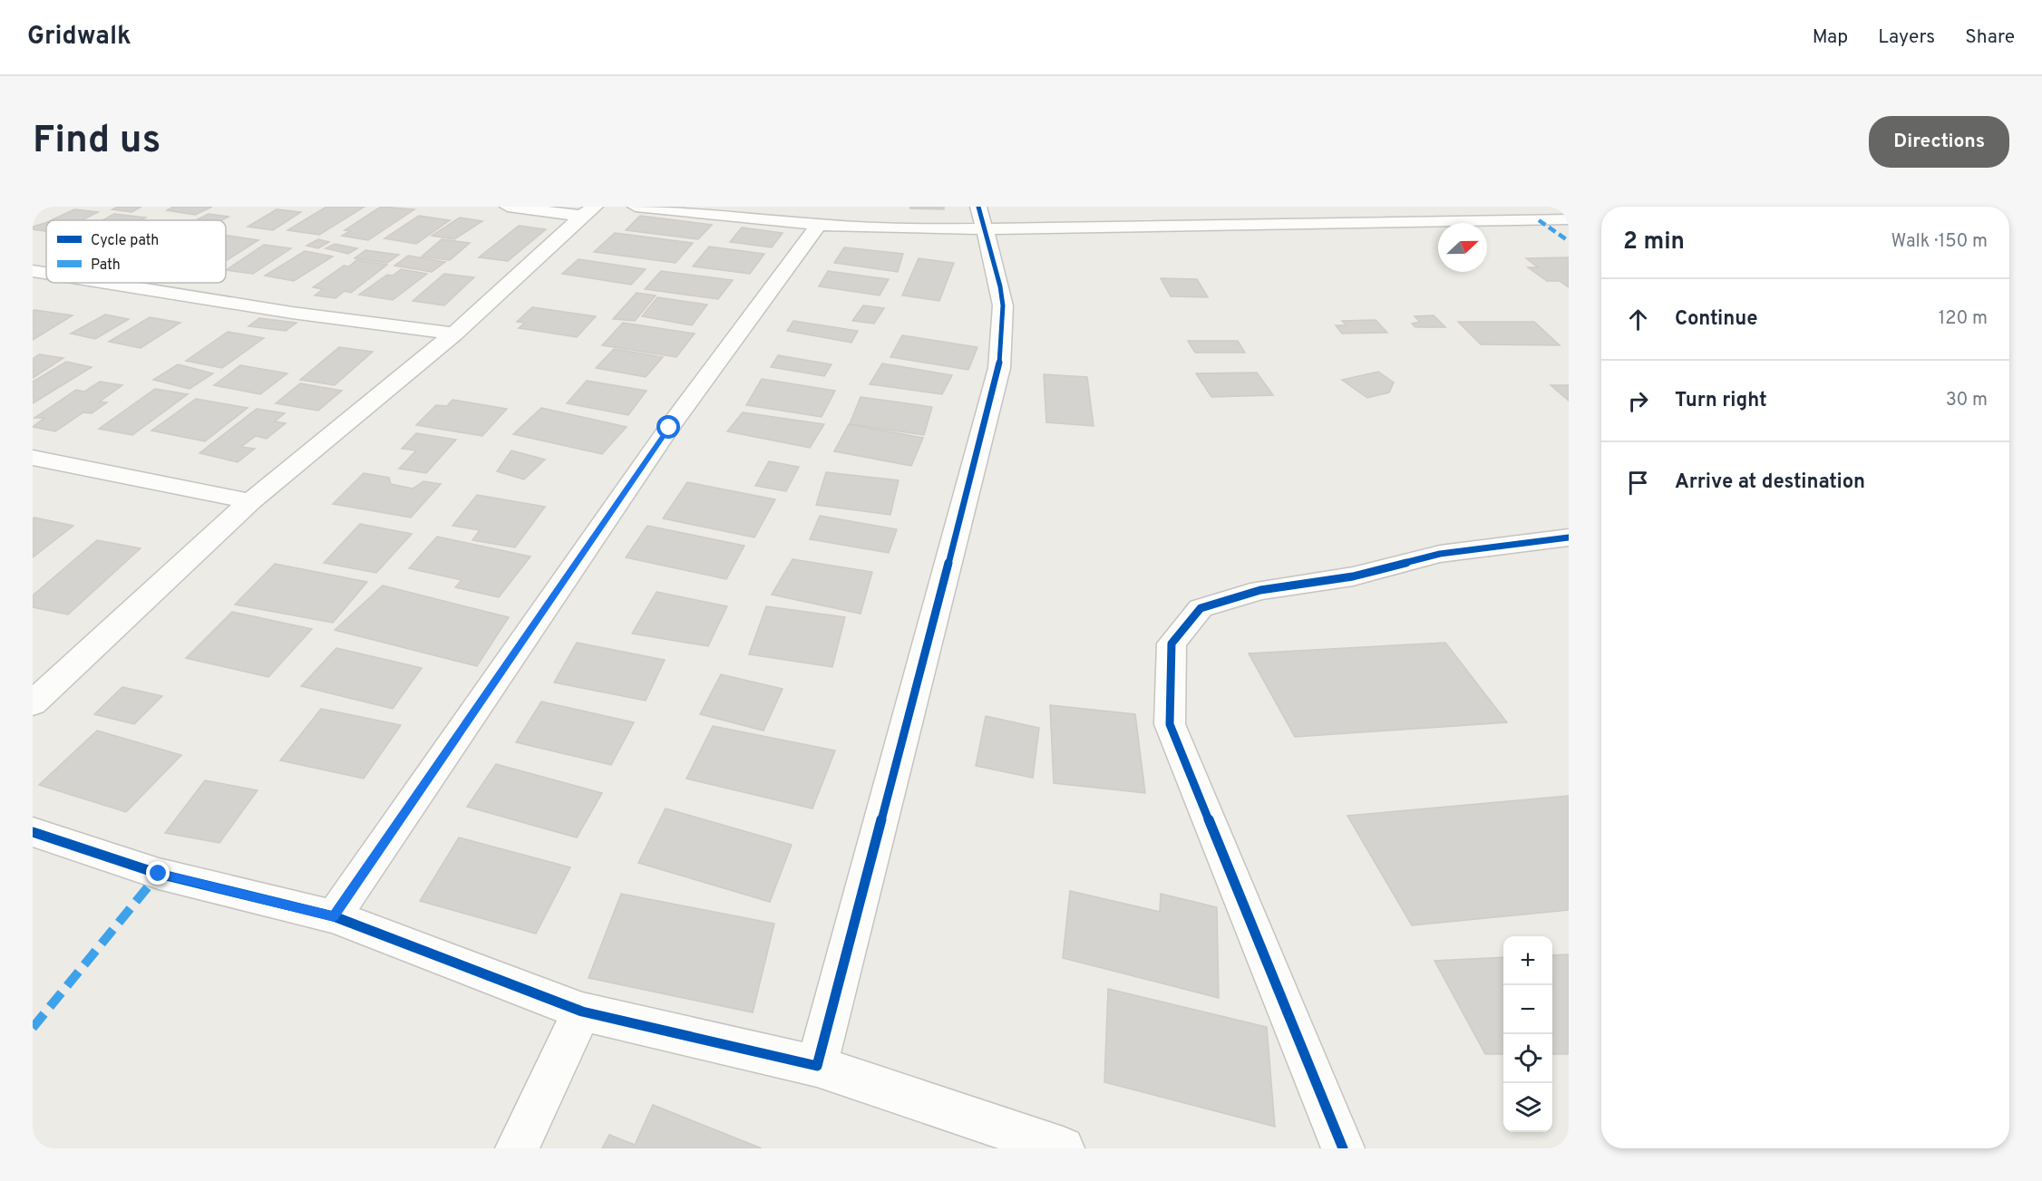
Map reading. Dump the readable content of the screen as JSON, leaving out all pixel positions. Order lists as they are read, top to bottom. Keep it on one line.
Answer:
{"legend":["Cycle path","Path"],"north":"right","page":{"header":"Gridwalk","nav":["Map","Layers","Share"],"buttons":"Directions","title":"Find us","heading":["2 min","Walk · 150 m"],"list":[["Continue","120 m"],["Turn right","30 m"],"Arrive at destination"],"map_buttons":["+","−"]}}
